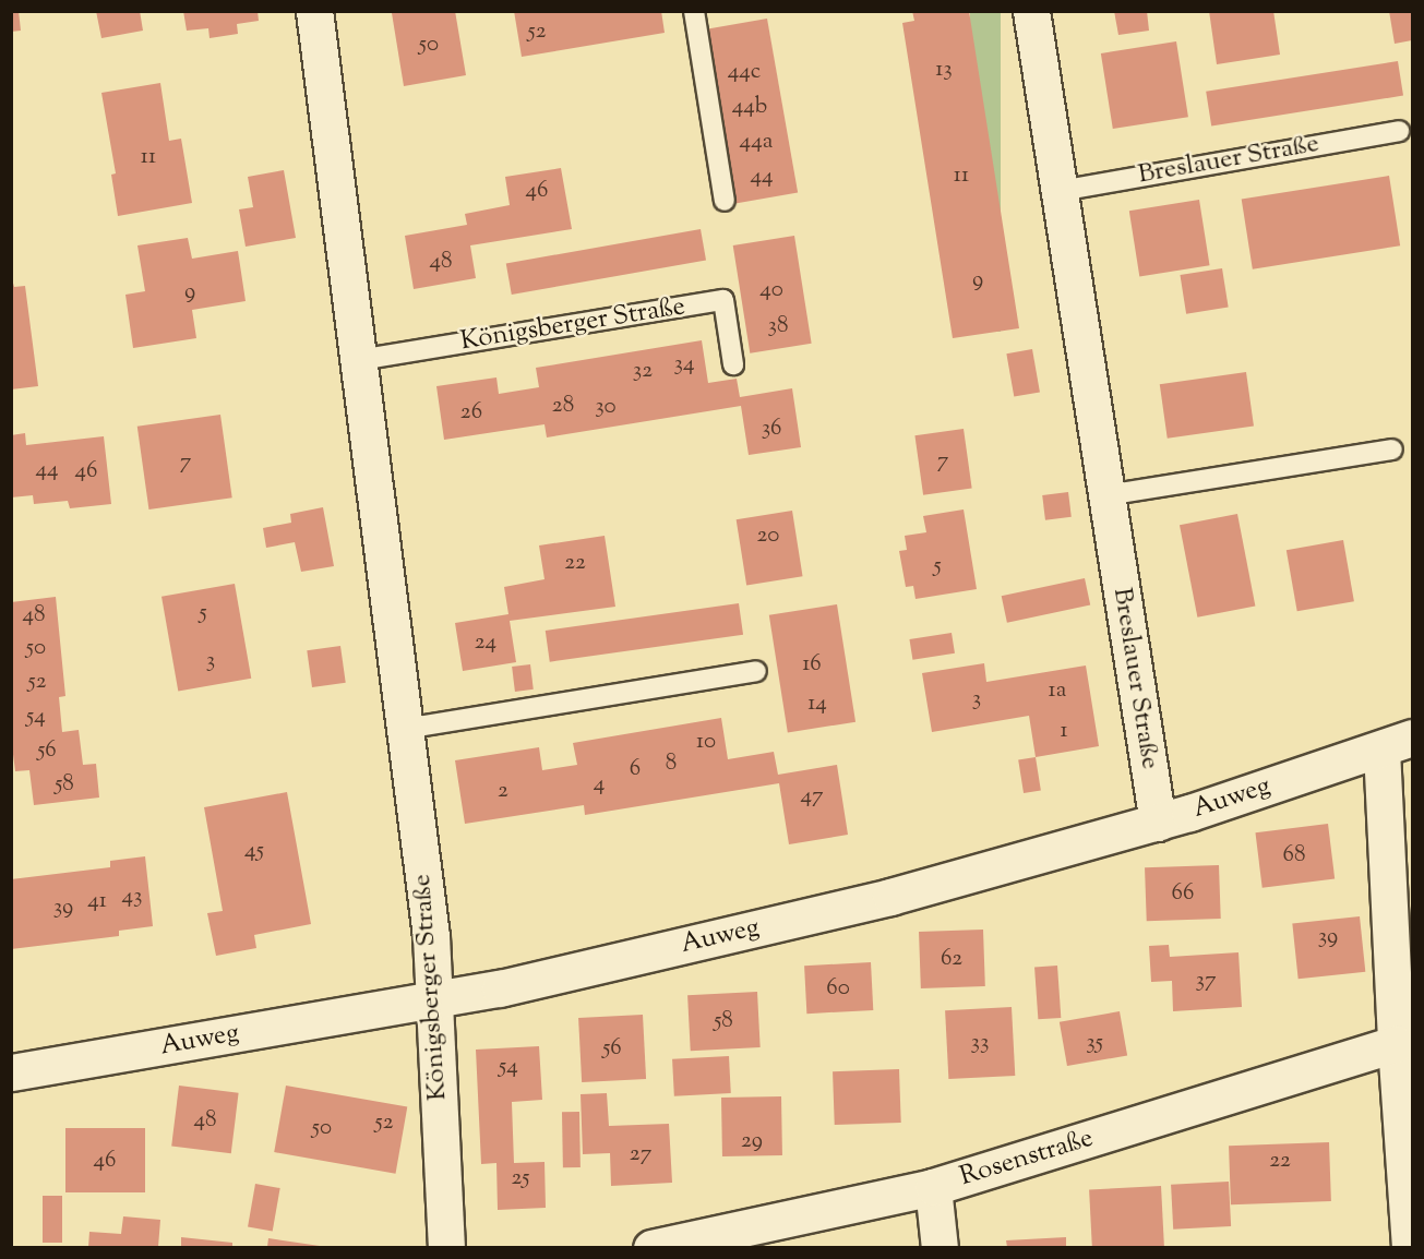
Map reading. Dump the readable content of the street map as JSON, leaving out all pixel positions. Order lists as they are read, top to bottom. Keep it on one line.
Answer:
{"streets":{"street":["Breslauer Straße","Königsberger Straße","Auweg","Rosenstraße"]},"crossings":[["Breslauer Straße","Auweg"],["Königsberger Straße","Auweg"]],"house_numbers":["52","50","13","44c","44b","44a","11","11","44","46","48","9","40","9","38","34","32","28","30","26","36","7","7","44","46","20","22","5","5","48","24","50","3","16","52","1a","3","14","54","1","10","56","8","6","58","4","2","47","45","68","66","43","41","39","39","62","37","60","58","33","35","56","54","48","52","50","29","27","46","22","25"]}
